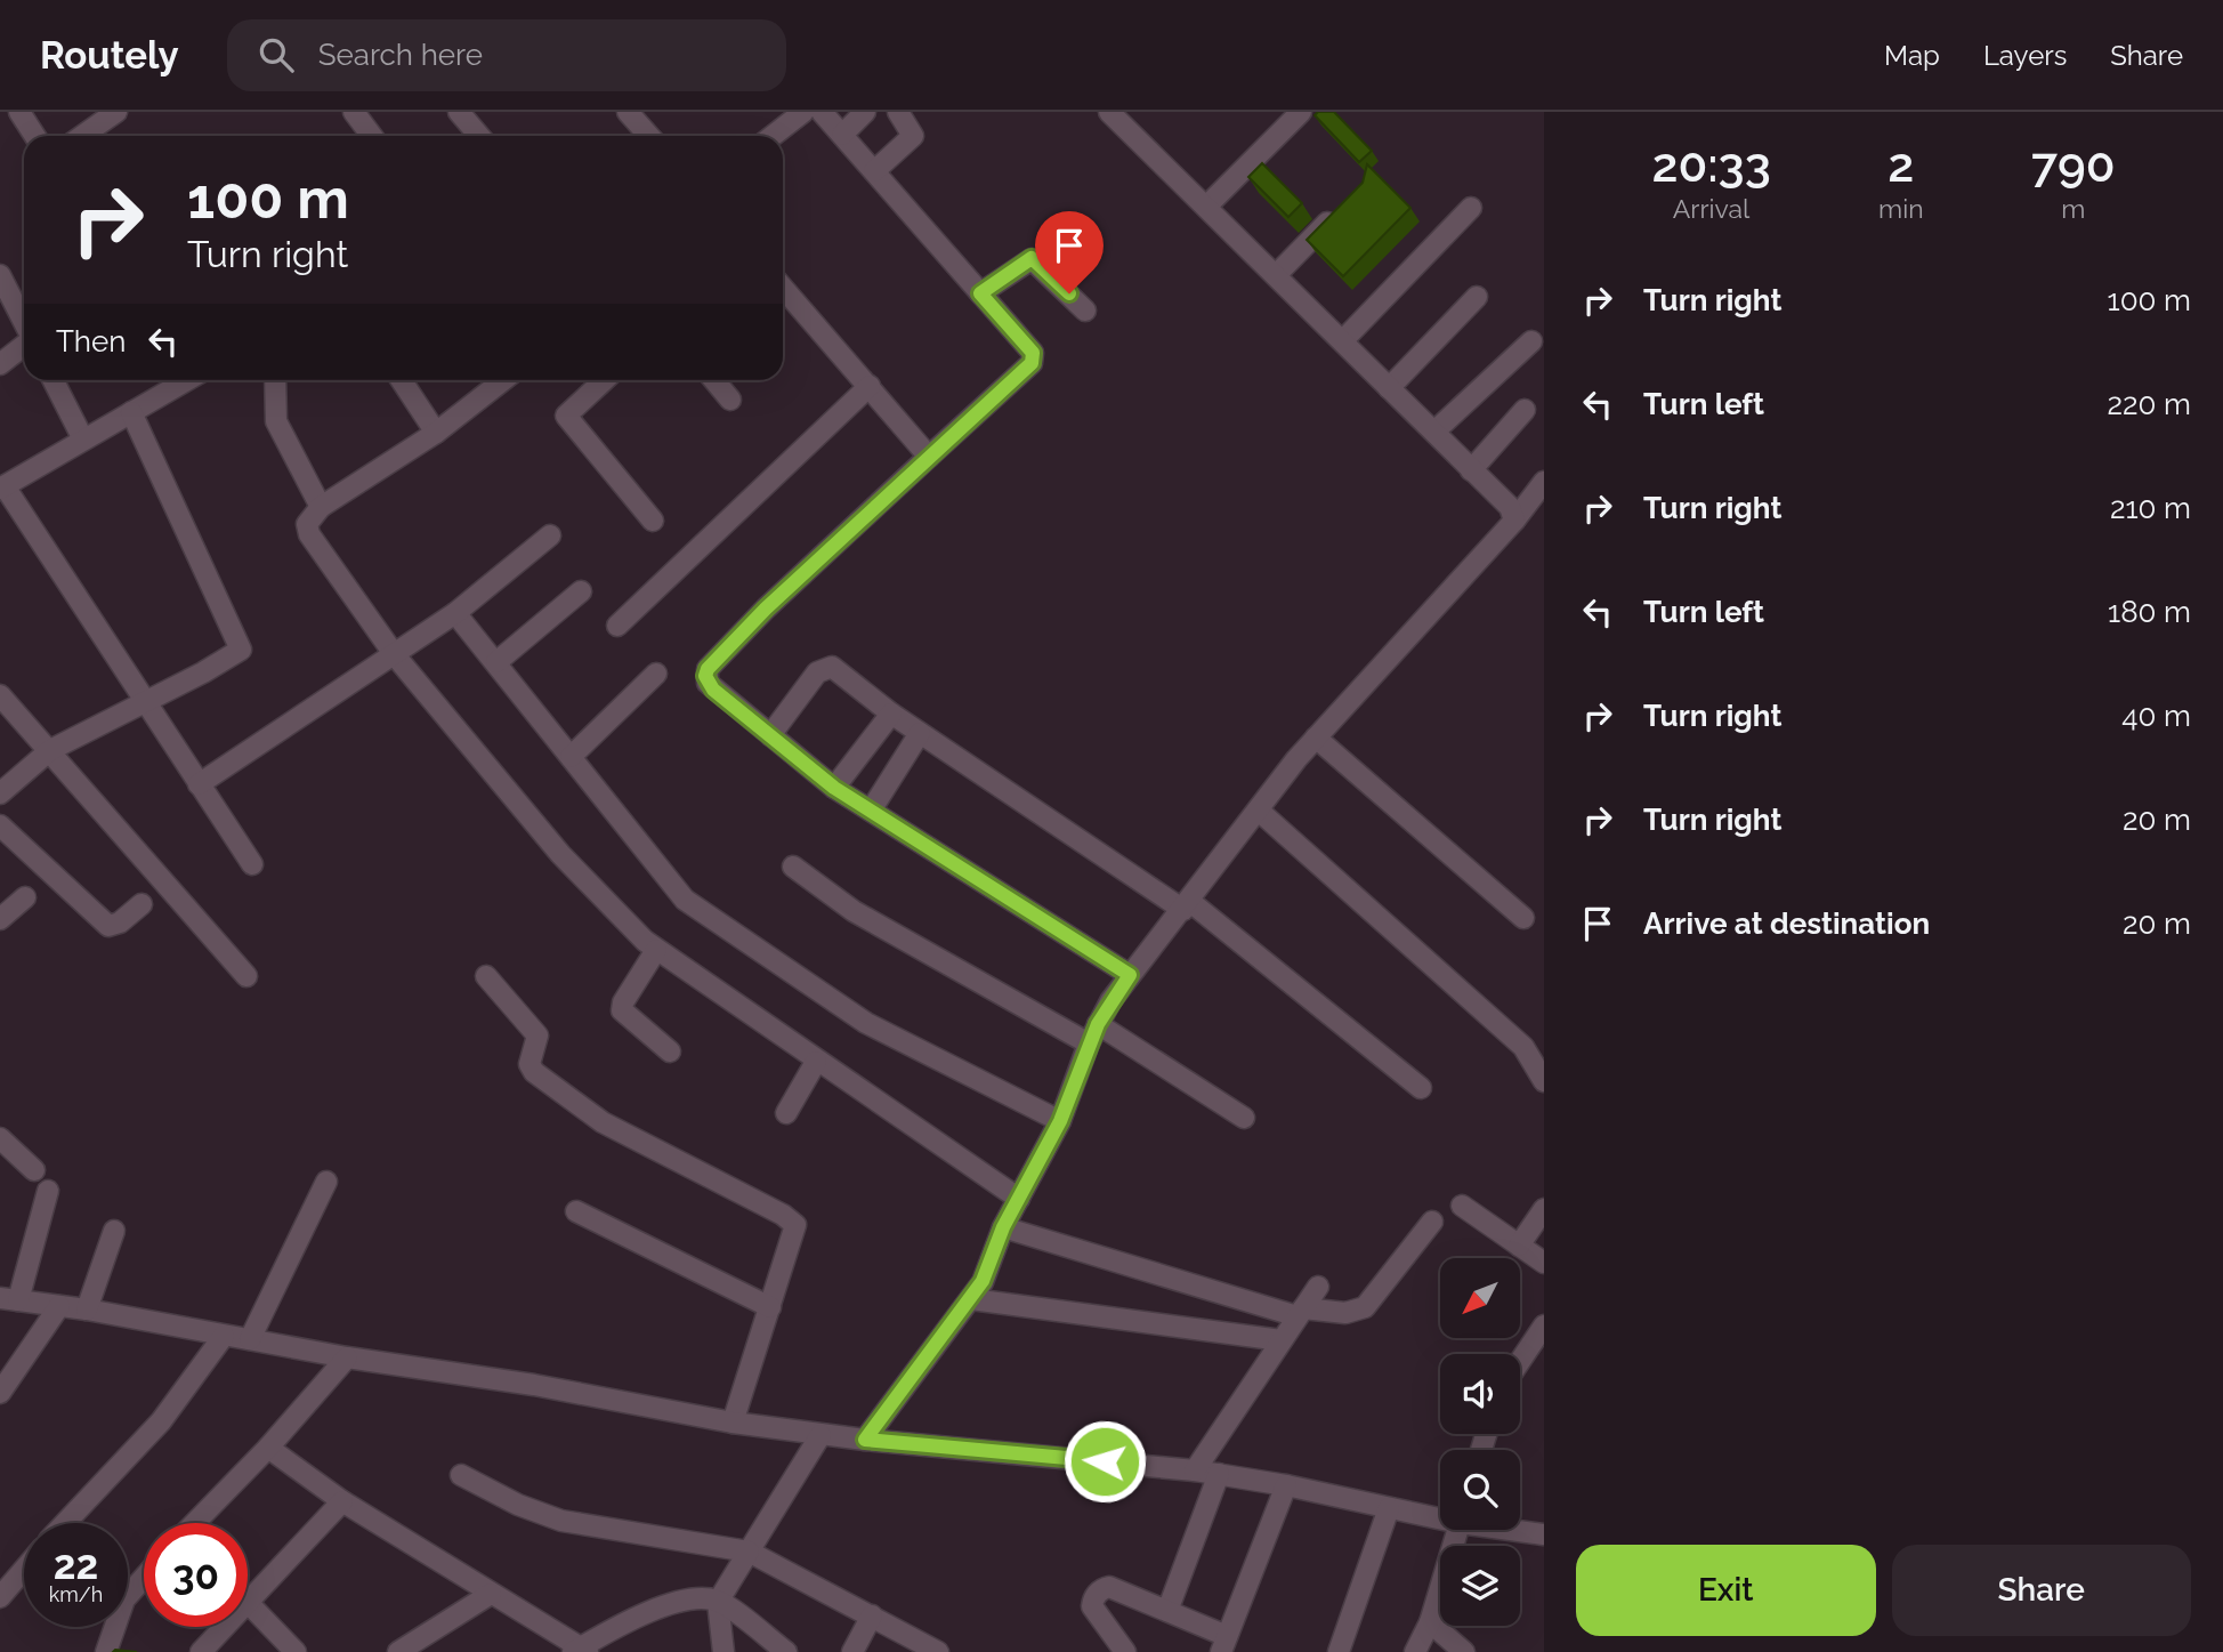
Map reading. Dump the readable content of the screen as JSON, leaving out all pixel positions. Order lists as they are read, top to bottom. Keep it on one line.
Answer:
{"north":"bottom left","page":{"header":"Routely","search":"Search here","nav":["Map","Layers","Share"],"eta":["20:33","Arrival","2","min","790","m"],"turn":["100 m","Turn right"],"list":[{"name":"Turn right","value":"100 m"},{"name":"Turn left","value":"220 m"},{"name":"Turn right","value":"210 m"},{"name":"Turn left","value":"180 m"},{"name":"Turn right","value":"40 m"},{"name":"Turn right","value":"20 m"},{"name":"Arrive at destination","value":"20 m"}],"then":"Then","speed":"22 km/h","limit":"30","buttons":["Exit","Share"]}}
